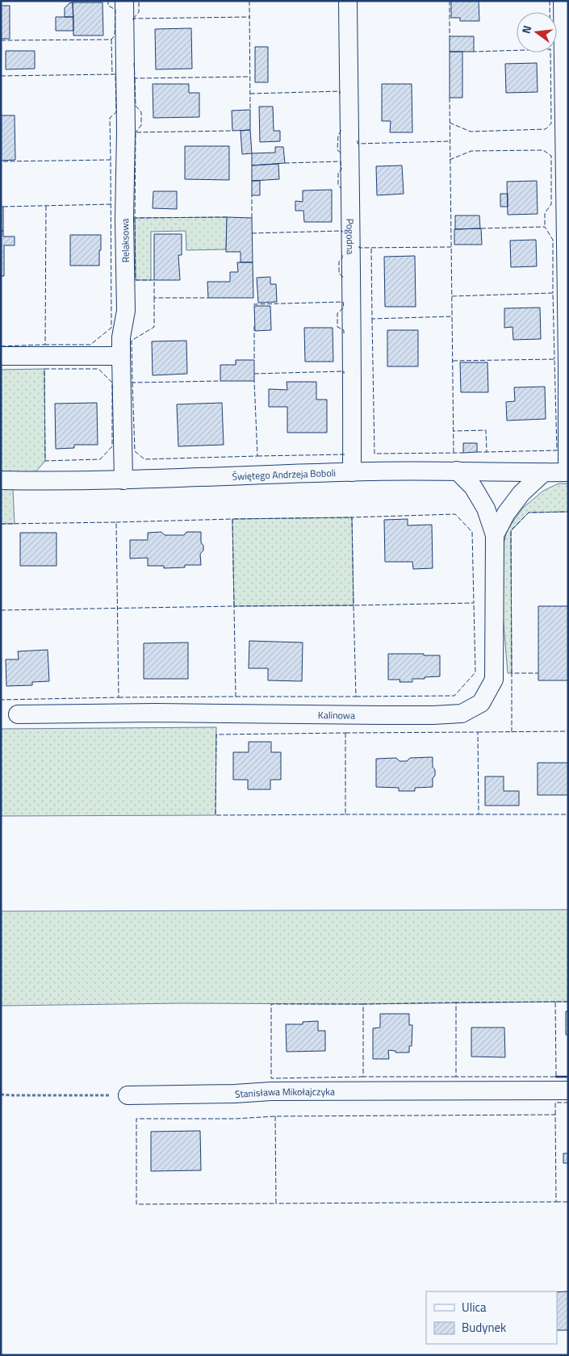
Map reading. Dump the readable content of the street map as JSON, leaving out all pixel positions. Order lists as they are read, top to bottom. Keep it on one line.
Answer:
{"streets":{"street":["Pogodna","Relaksowa","Świętego Andrzeja Boboli","Kalinowa","Stanisława Mikołajczyka"]},"crossings":[["Pogodna","Świętego Andrzeja Boboli"],["Relaksowa","Świętego Andrzeja Boboli"],["Świętego Andrzeja Boboli","Kalinowa"]],"legend":["Ulica","Budynek"],"north":"left"}
